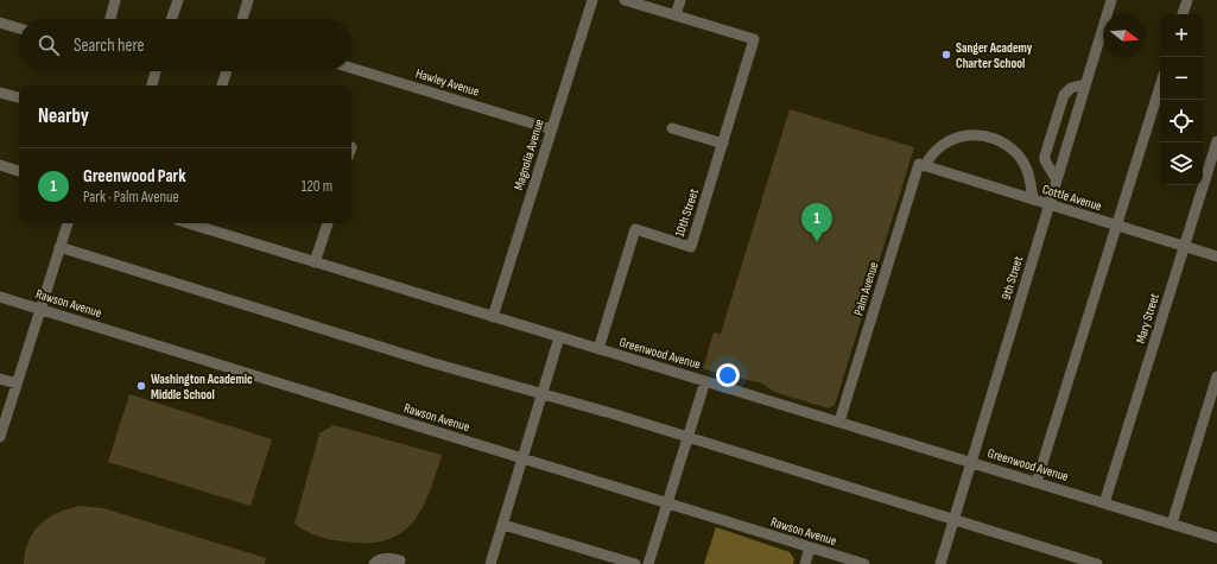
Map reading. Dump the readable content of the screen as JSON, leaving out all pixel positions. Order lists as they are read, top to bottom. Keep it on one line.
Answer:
{"streets":{"street":["Hawley Avenue","Magnolia Avenue","Cottle Avenue","10th Street","9th Street","Palm Avenue","Rawson Avenue","Mary Street","Greenwood Avenue"]},"crossings":[["Hawley Avenue","Magnolia Avenue"],["Magnolia Avenue","Greenwood Avenue"],["Cottle Avenue","9th Street"],["Cottle Avenue","Palm Avenue"],["Cottle Avenue","Mary Street"],["10th Street","Greenwood Avenue"],["9th Street","Greenwood Avenue"],["Palm Avenue","Greenwood Avenue"],["Mary Street","Greenwood Avenue"]],"places":["Sanger Academy Charter School","Washington Academic Middle School"],"north":"right","page":{"map_buttons":["+","−"],"search":"Search here","heading":"Nearby","list":[{"mark":"1","name":"Greenwood Park","note":"Park · Palm Avenue","value":"120 m"}],"pins":"1"}}
